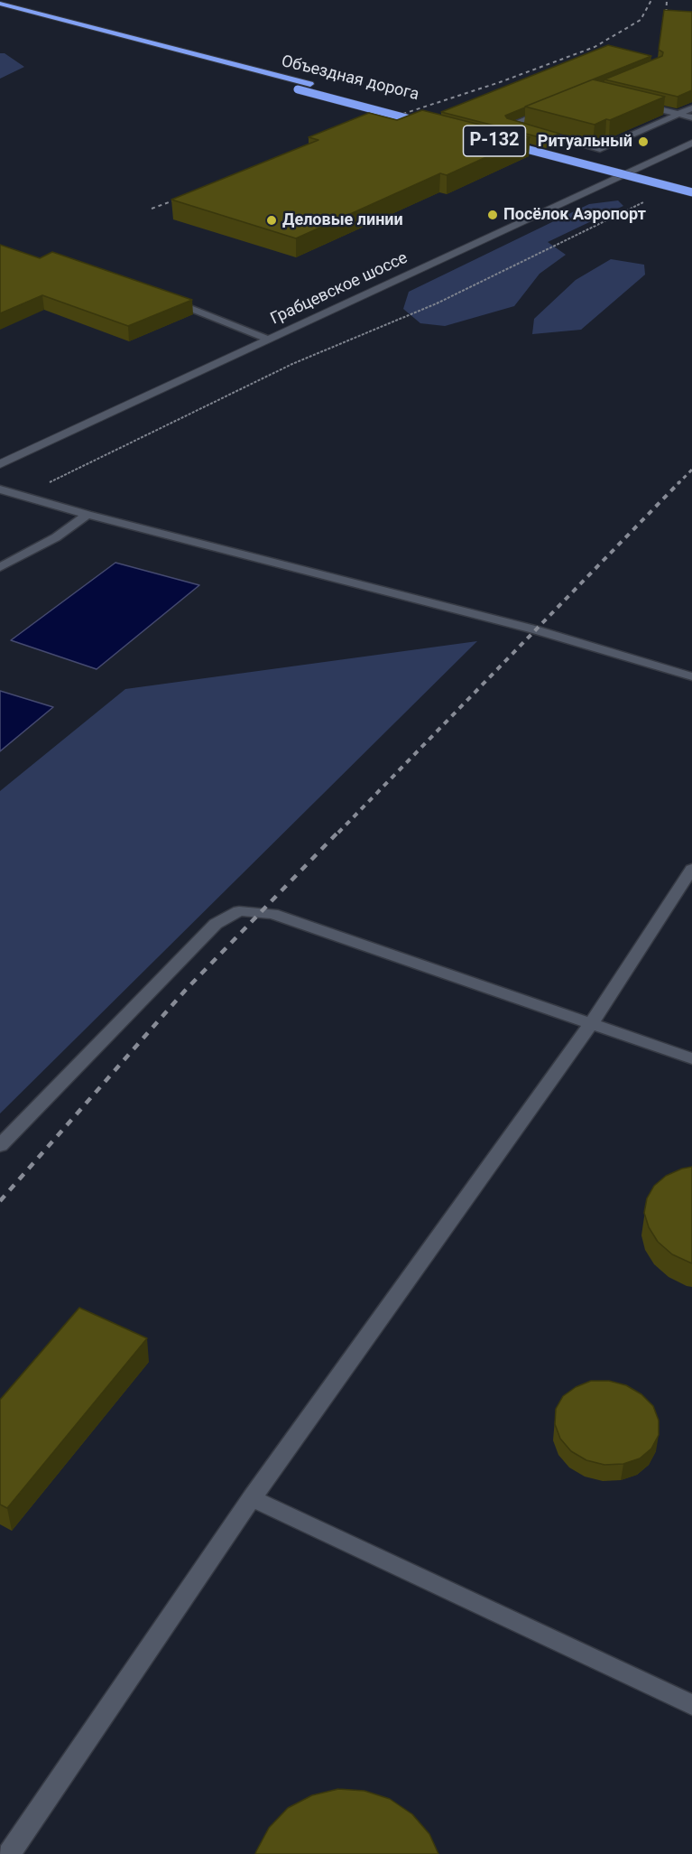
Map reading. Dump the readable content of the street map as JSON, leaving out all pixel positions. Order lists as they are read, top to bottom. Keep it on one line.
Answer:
{"streets":{"highway":["Объездная дорога","Р-132"],"main road":["Грабцевское шоссе"]},"places":["Ритуальный","Посёлок Аэропорт","Деловые линии"]}
